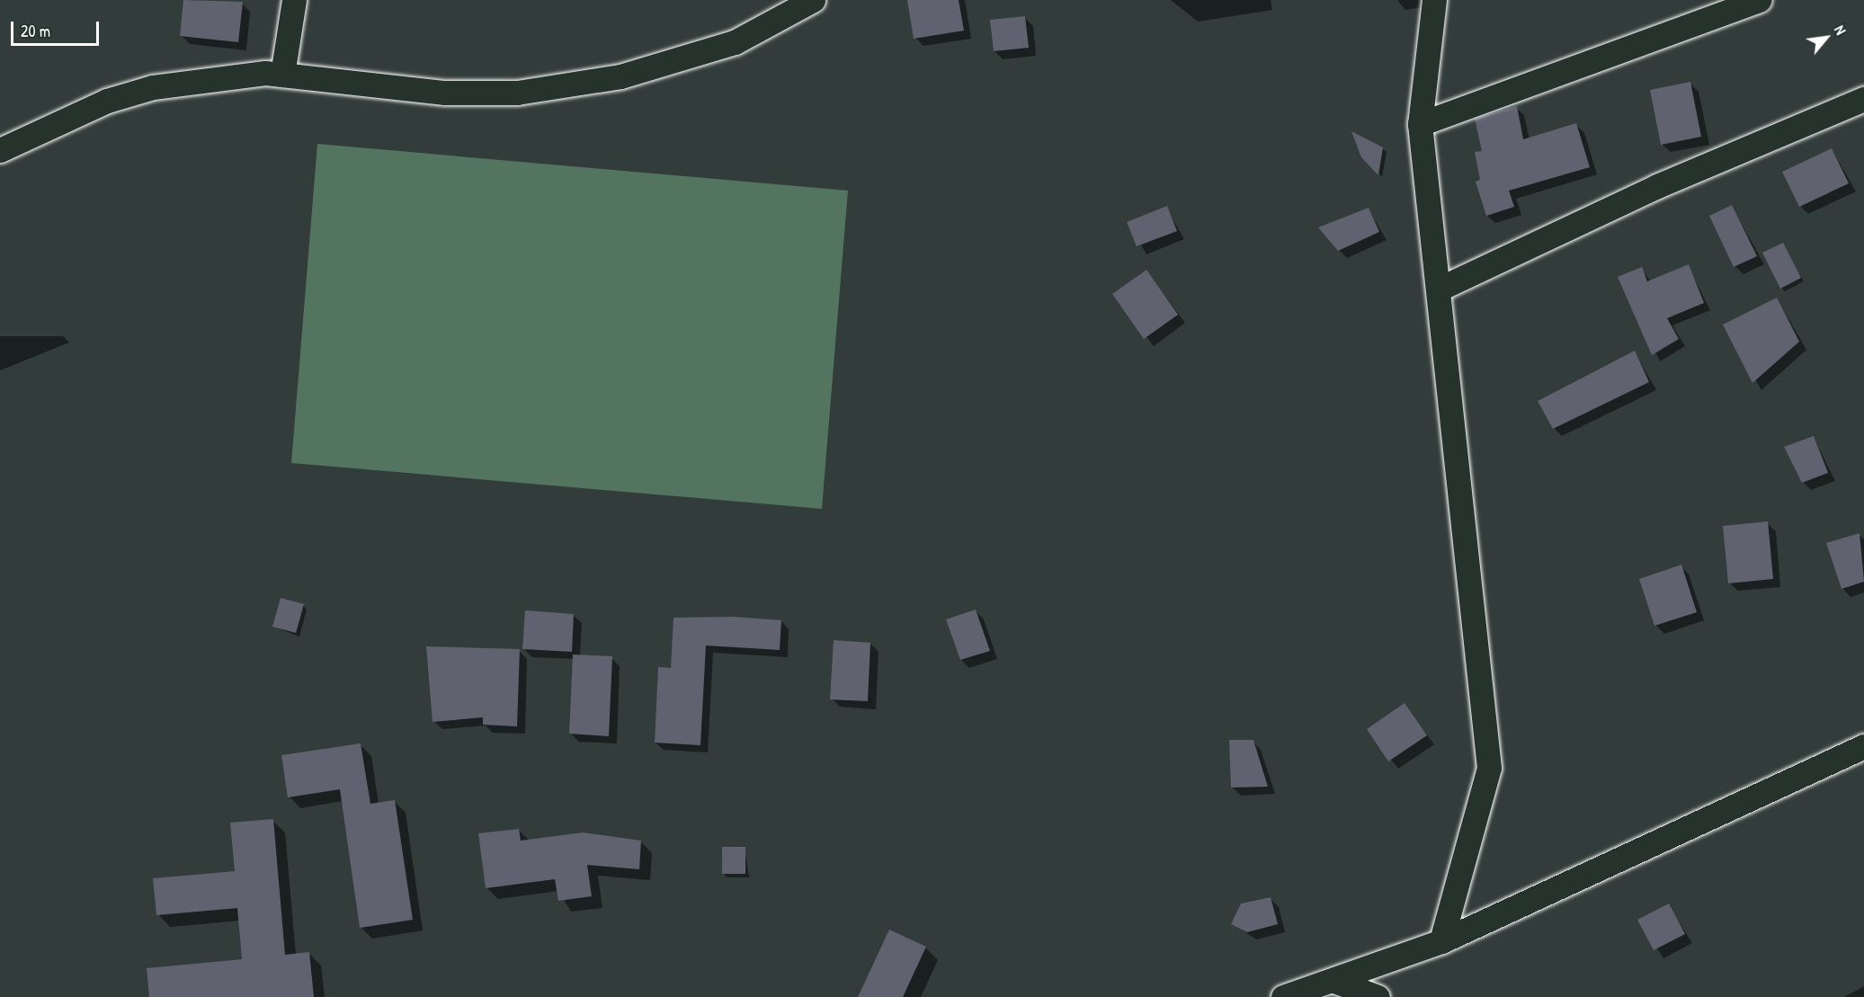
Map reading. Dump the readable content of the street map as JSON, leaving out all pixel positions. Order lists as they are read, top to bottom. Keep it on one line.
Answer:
{"scale_bar":"20 m","north":"top right"}
